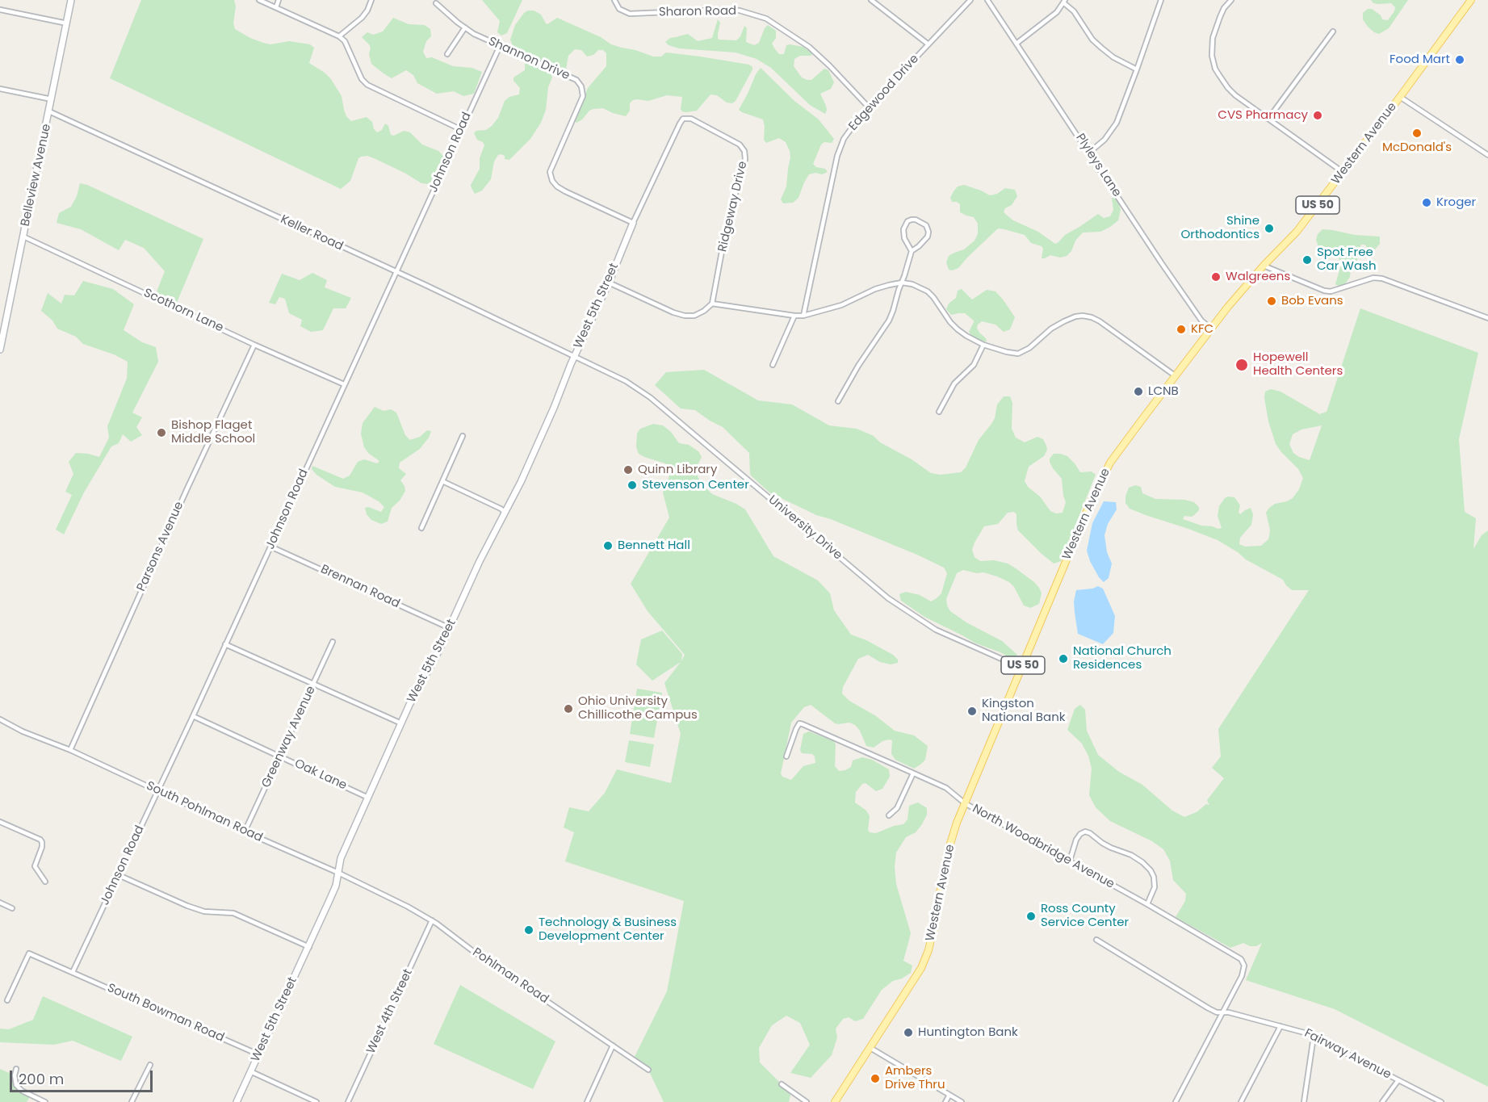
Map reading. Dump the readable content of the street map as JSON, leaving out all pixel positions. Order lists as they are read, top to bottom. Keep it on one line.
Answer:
{"streets":{"main road":["Western Avenue","US 50"],"street":["Sharon Road","Shannon Drive","Edgewood Drive","Johnson Road","Plyleys Lane","Belleview Avenue","Ridgeway Drive","Keller Road","West 5th Street","Scothorn Lane","University Drive","Parsons Avenue","Brennan Road","Greenway Avenue","Oak Lane","South Pohlman Road","North Woodbridge Avenue","Pohlman Road","West 4th Street","South Bowman Road","Fairway Avenue"]},"crossings":[["Sharon Road","Edgewood Drive"],["Shannon Drive","Johnson Road"],["Shannon Drive","Ridgeway Drive"],["Shannon Drive","West 5th Street"],["Western Avenue","Plyleys Lane"],["Western Avenue","University Drive"],["Western Avenue","North Woodbridge Avenue"],["Johnson Road","Keller Road"],["Johnson Road","Scothorn Lane"],["Johnson Road","Brennan Road"],["Johnson Road","Oak Lane"],["Johnson Road","South Pohlman Road"],["Johnson Road","South Bowman Road"],["Belleview Avenue","Keller Road"],["Belleview Avenue","Scothorn Lane"],["Ridgeway Drive","West 5th Street"],["Keller Road","West 5th Street"],["Keller Road","University Drive"],["West 5th Street","University Drive"],["West 5th Street","Brennan Road"],["West 5th Street","Oak Lane"],["West 5th Street","South Pohlman Road"],["West 5th Street","South Bowman Road"],["Scothorn Lane","Parsons Avenue"],["Parsons Avenue","South Pohlman Road"],["Greenway Avenue","Oak Lane"],["Greenway Avenue","South Pohlman Road"],["South Pohlman Road","Pohlman Road"],["North Woodbridge Avenue","Fairway Avenue"],["Pohlman Road","West 4th Street"]],"places":["Food Mart","CVS Pharmacy","McDonald's","Kroger","Shine Orthodontics","Spot Free Car Wash","Walgreens","Bob Evans","KFC","Hopewell Health Centers","LCNB","Bishop Flaget Middle School","Quinn Library","Stevenson Center","Bennett Hall","National Church Residences","Ohio University Chillicothe Campus","Kingston National Bank","Ross County Service Center","Technology & Business Development Center","Huntington Bank","Ambers Drive Thru"],"scale_bar":"200 m"}
